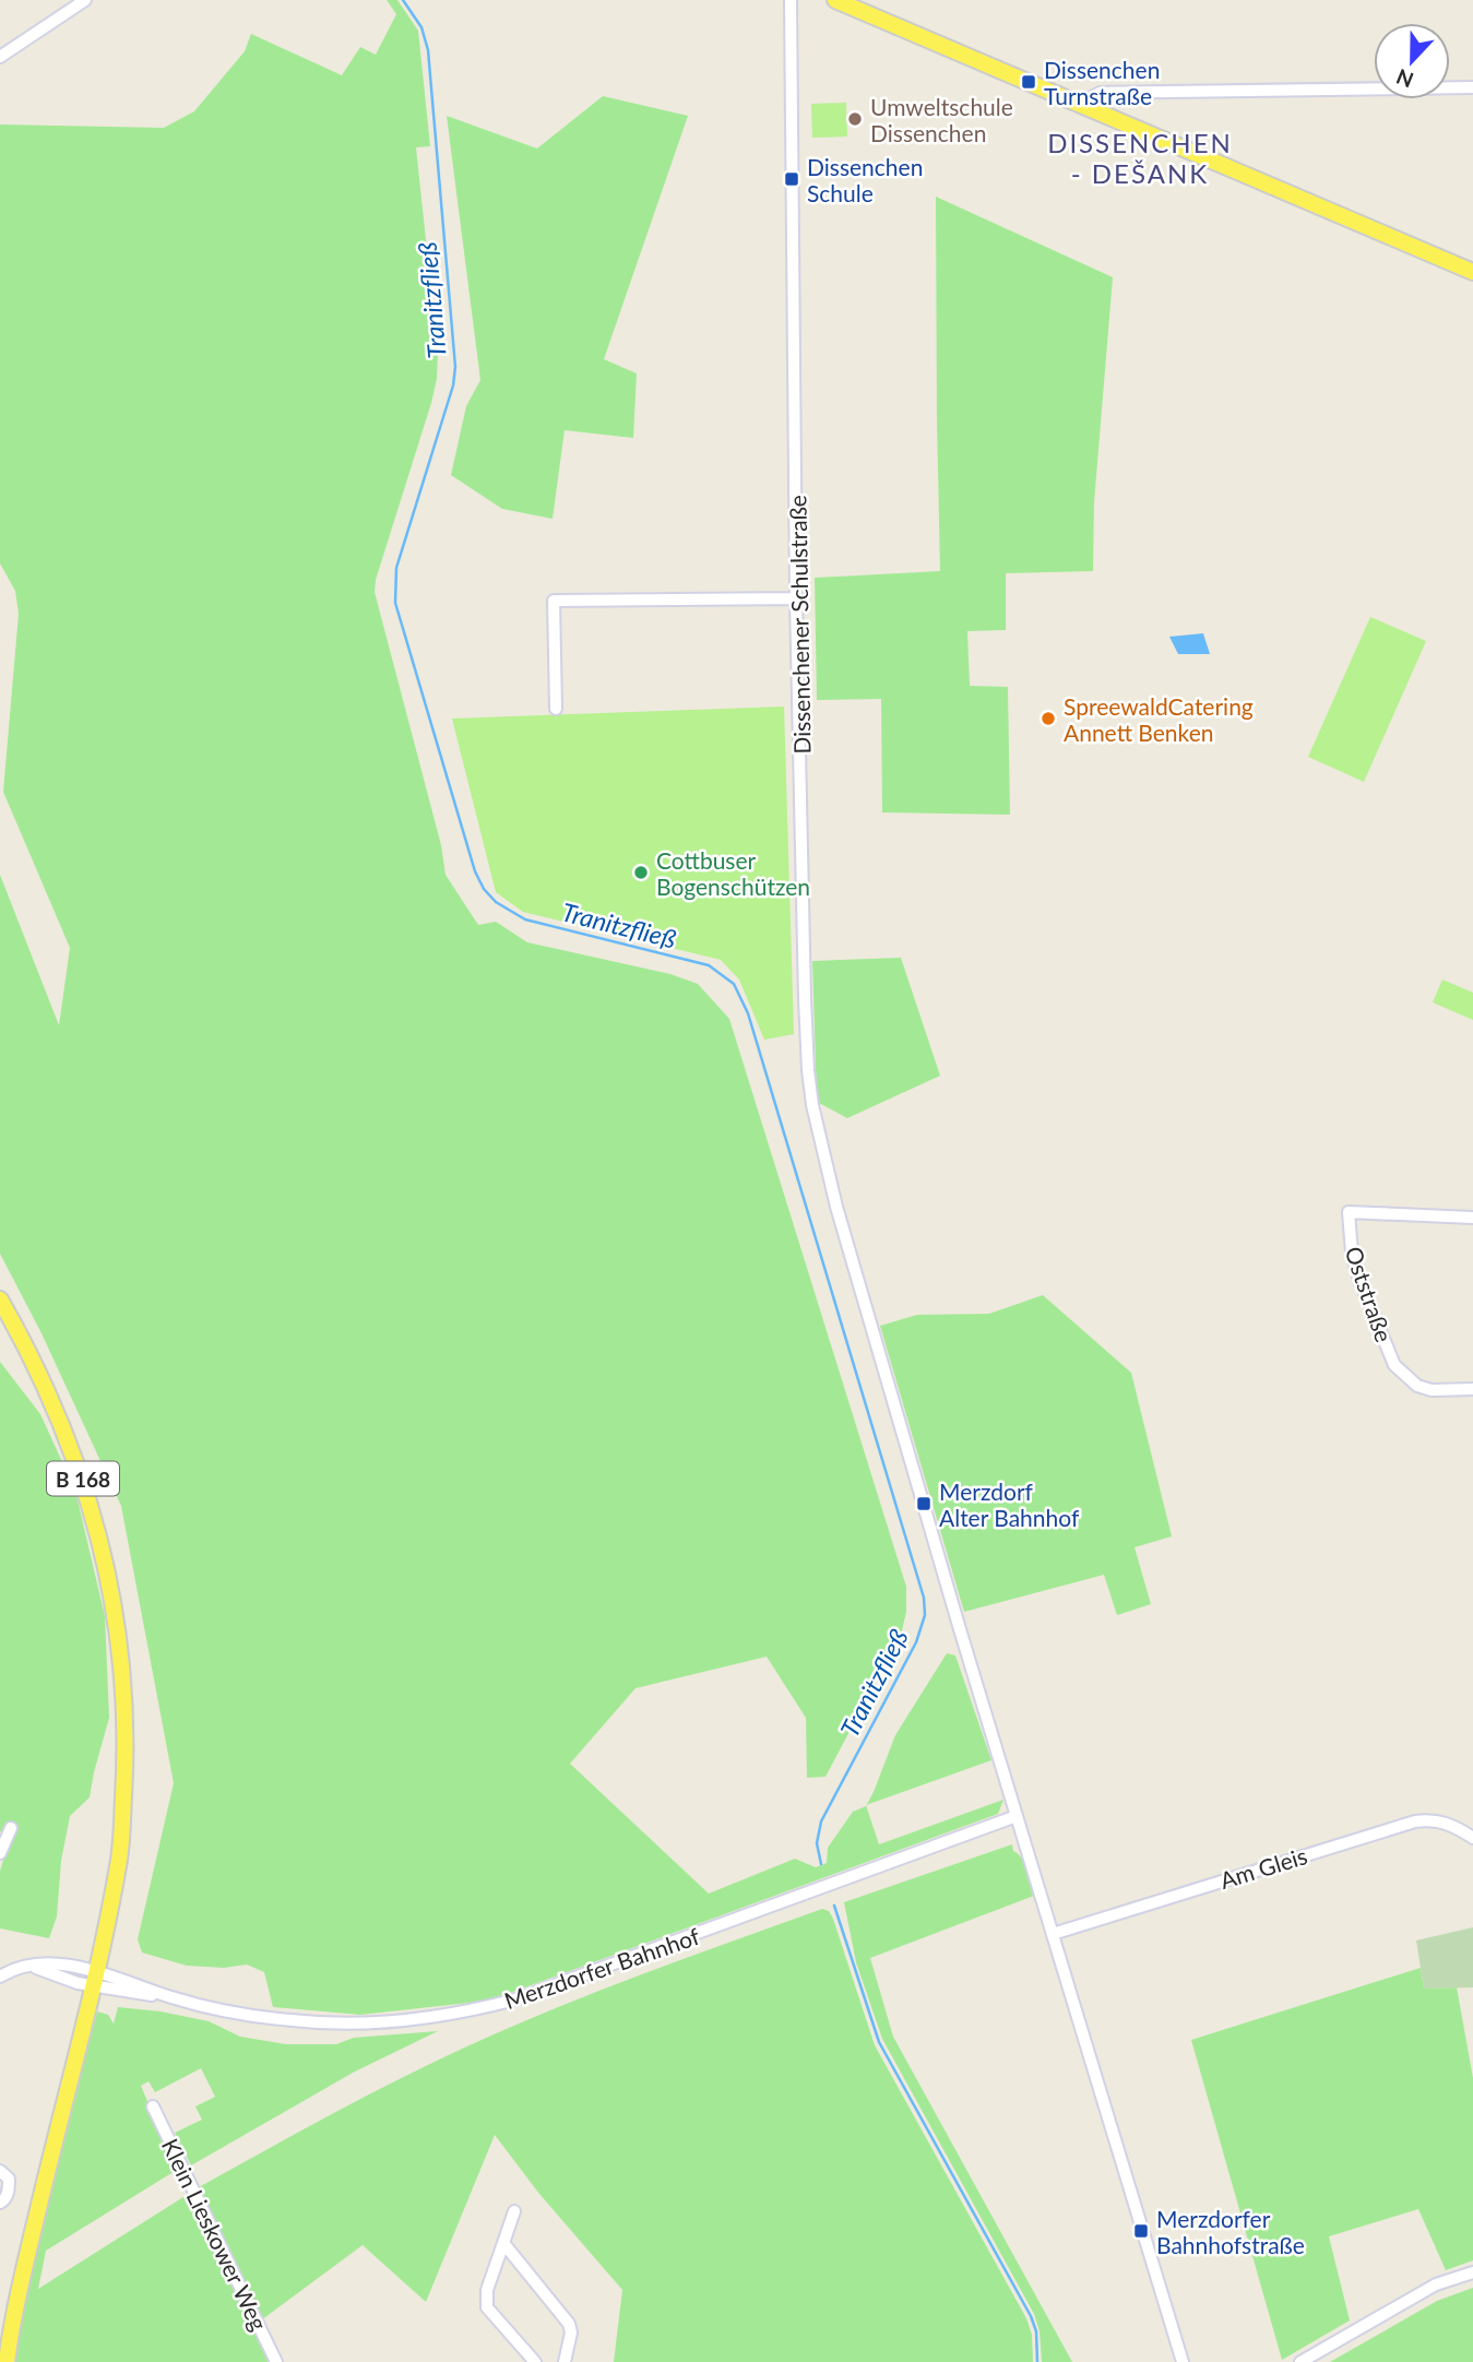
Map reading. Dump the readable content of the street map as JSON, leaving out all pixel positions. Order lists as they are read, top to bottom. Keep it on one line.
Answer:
{"streets":{"main road":["B 168"],"street":["Dissenchener Schulstraße","Oststraße","Am Gleis","Merzdorfer Bahnhof","Klein Lieskower Weg"]},"crossings":[["Dissenchener Schulstraße","Merzdorfer Bahnhof"]],"districts":["DISSENCHEN - DEŠANK"],"water":["Tranitzfließ"],"places":{"transit":["Dissenchen Turnstraße","Dissenchen Schule","Merzdorf Alter Bahnhof","Merzdorfer Bahnhofstraße"],"other":["Umweltschule Dissenchen","SpreewaldCatering Annett Benken","Cottbuser Bogenschützen"]},"north":"bottom"}
